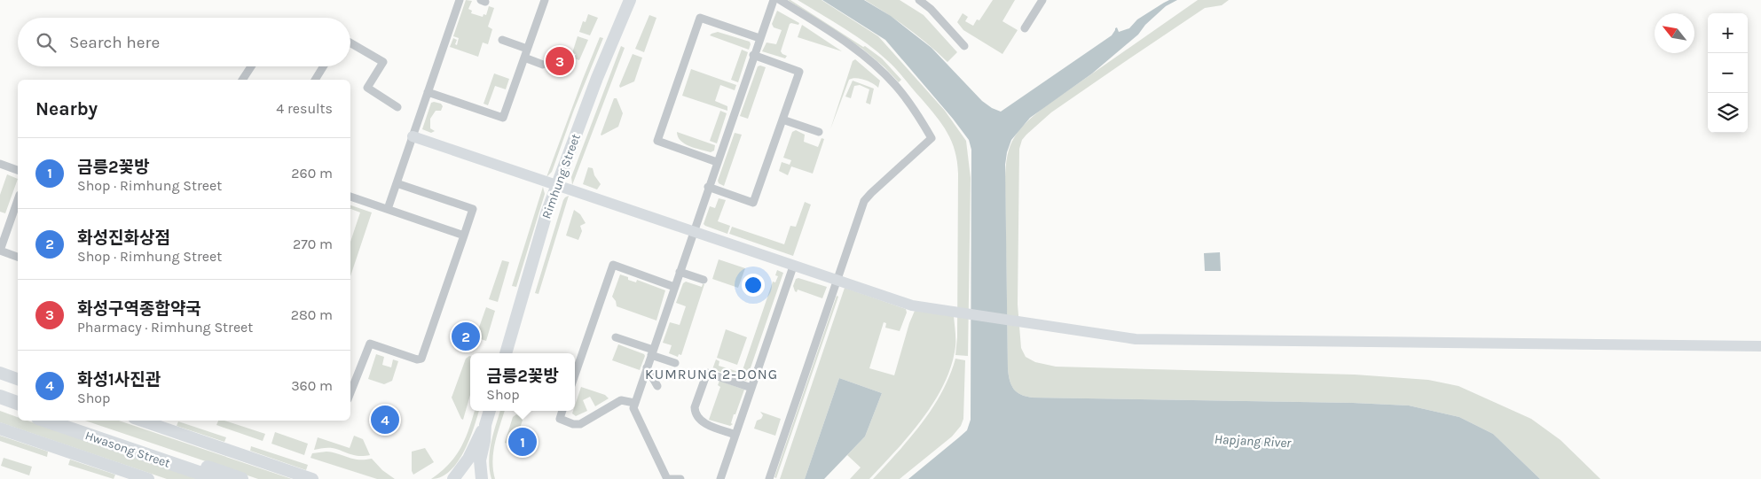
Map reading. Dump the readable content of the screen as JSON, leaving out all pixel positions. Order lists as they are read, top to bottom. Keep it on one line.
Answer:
{"streets":{"highway":["Hwasong Street"],"main road":["Rimhung Street"]},"districts":["KUMRUNG 2-DONG"],"water":["Hapjang River"],"north":"top left","page":{"map_buttons":["+","−"],"search":"Search here","pins":["3","2","4","1"],"heading":["Nearby","4 results"],"list":[{"mark":"1","name":"금릉2꽃방","note":"Shop · Rimhung Street","value":"260 m"},{"mark":"2","name":"화성진화상점","note":"Shop · Rimhung Street","value":"270 m"},{"mark":"3","name":"화성구역종합약국","note":"Pharmacy · Rimhung Street","value":"280 m"},{"mark":"4","name":"화성1사진관","note":"Shop","value":"360 m"}],"popup":["금릉2꽃방","Shop"]}}
